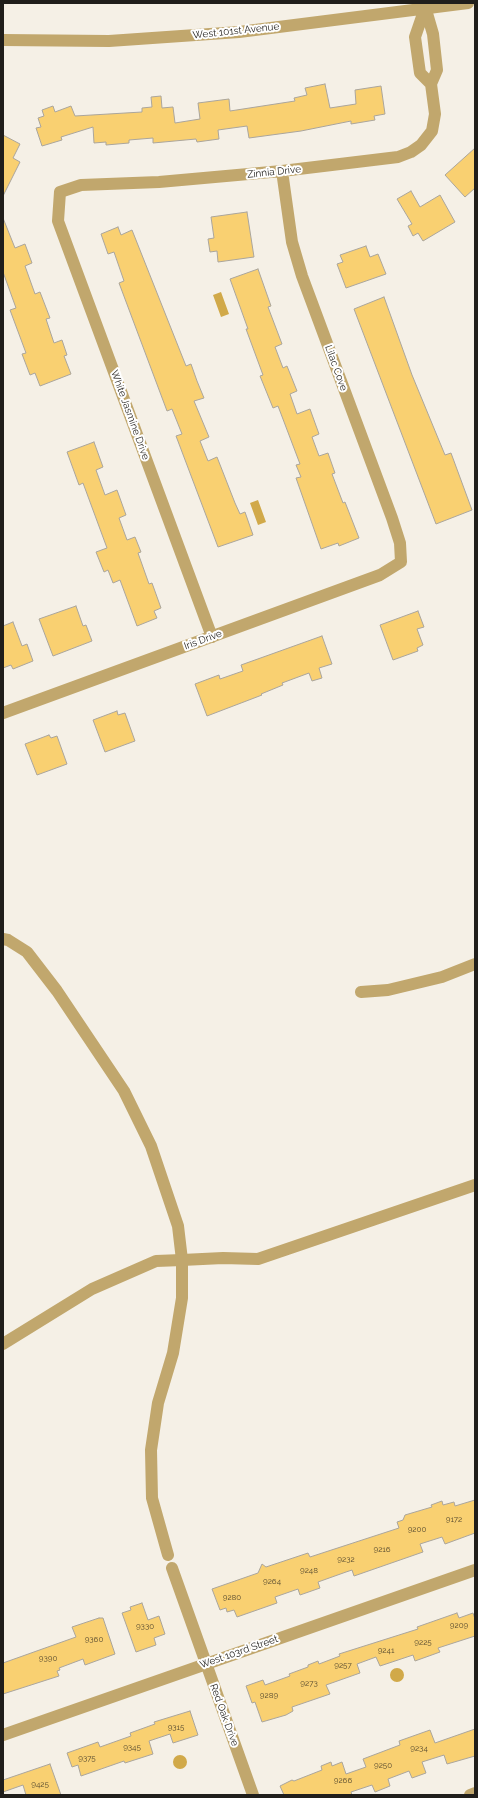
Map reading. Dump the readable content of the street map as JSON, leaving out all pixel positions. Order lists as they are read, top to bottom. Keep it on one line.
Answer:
{"streets":{"street":["West 101st Avenue","Zinnia Drive","Lilac Cove","White Jasmine Drive","Iris Drive","West 103rd Street","Red Oak Drive"]},"crossings":[["West 101st Avenue","Zinnia Drive"],["Zinnia Drive","Lilac Cove"],["Zinnia Drive","White Jasmine Drive"],["Lilac Cove","Iris Drive"],["White Jasmine Drive","Iris Drive"],["West 103rd Street","Red Oak Drive"]],"house_numbers":["9172","9200","9216","9232","9248","9264","9280","9209","9330","9360","9225","9241","9390","9257","9273","9289","9315","9345","9234","9375","9250","9266","9425"]}
